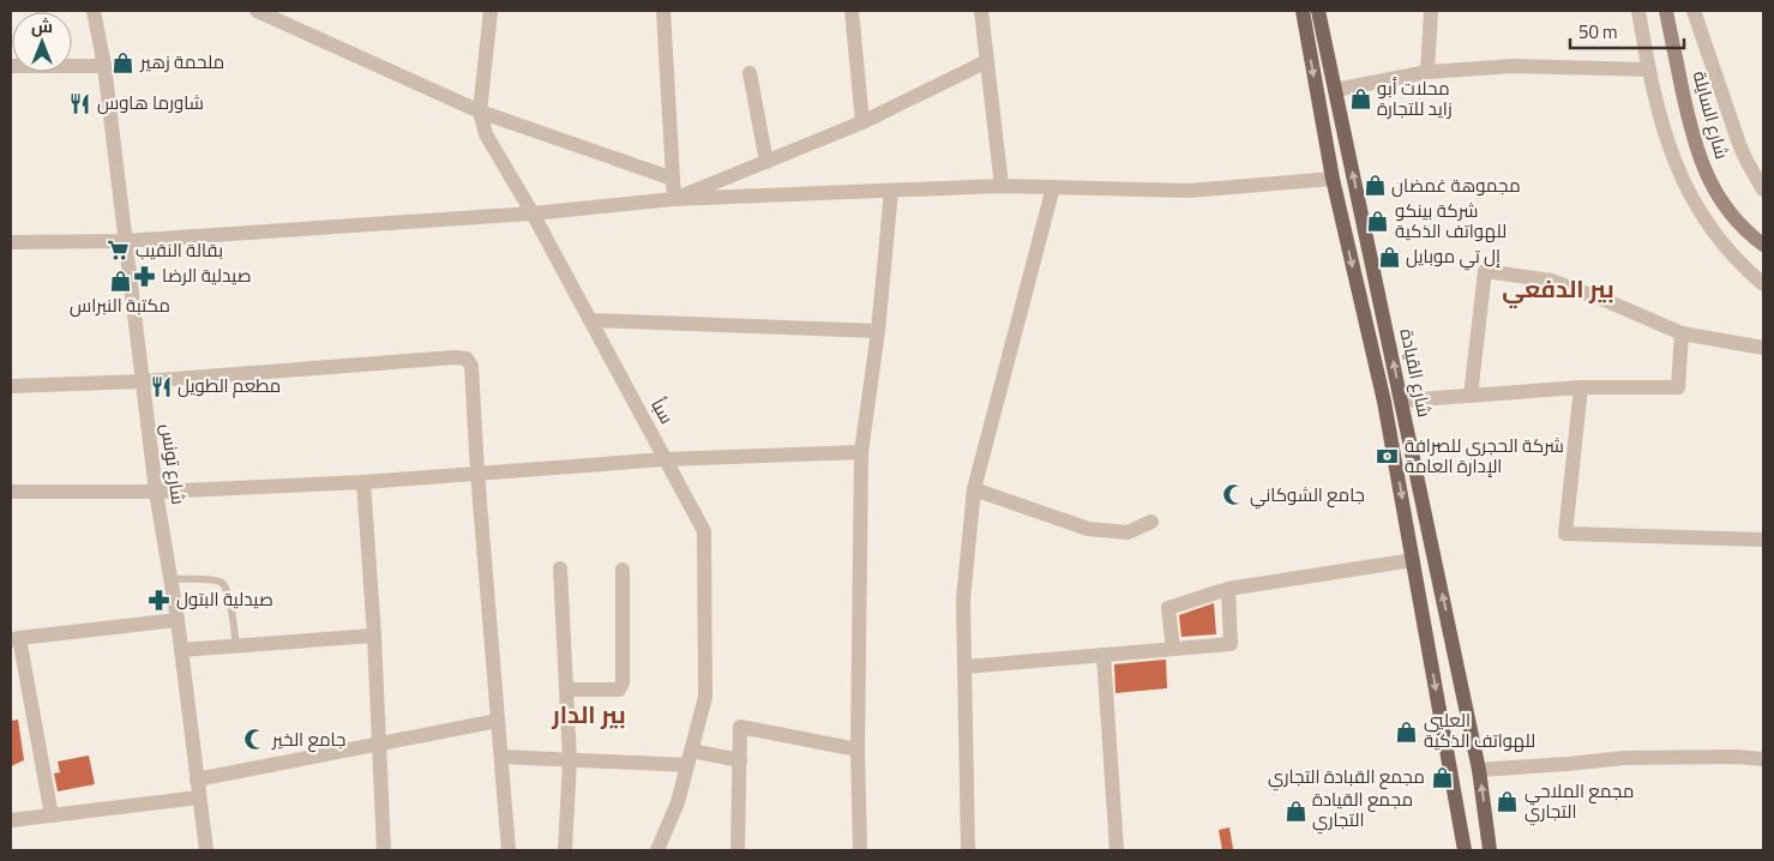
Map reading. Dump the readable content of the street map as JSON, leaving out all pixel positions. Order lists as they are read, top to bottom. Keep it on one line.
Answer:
{"streets":{"main road":["شارع السايلة","شارع القيادة"],"street":["سبأ","شارع تونس"]},"districts":["بير الدفعي","بير الدار"],"places":{"shop":["ملحمة زهير","محلات أبو زايد للتجارة","مجموهة غمضان","شركة بينكو للهواتف الذكية","إل تي موبايل","مكتبة النبراس","العليي للهواتف الذكية","مجمع القبادة التجاري","مجمع الملاحي التجاري","مجمع القيادة التجاري"],"restaurant":["شاورما هاوس","مطعم الطويل"],"supermarket":["بقالة النقيب"],"pharmacy":["صيدلية الرضا","صيدلية البتول"],"bank":["شركة الحجري للصرافة الإدارة العامة"],"mosque":["جامع الشوكاني","جامع الخير"]},"scale_bar":"50 m","north":"top"}
